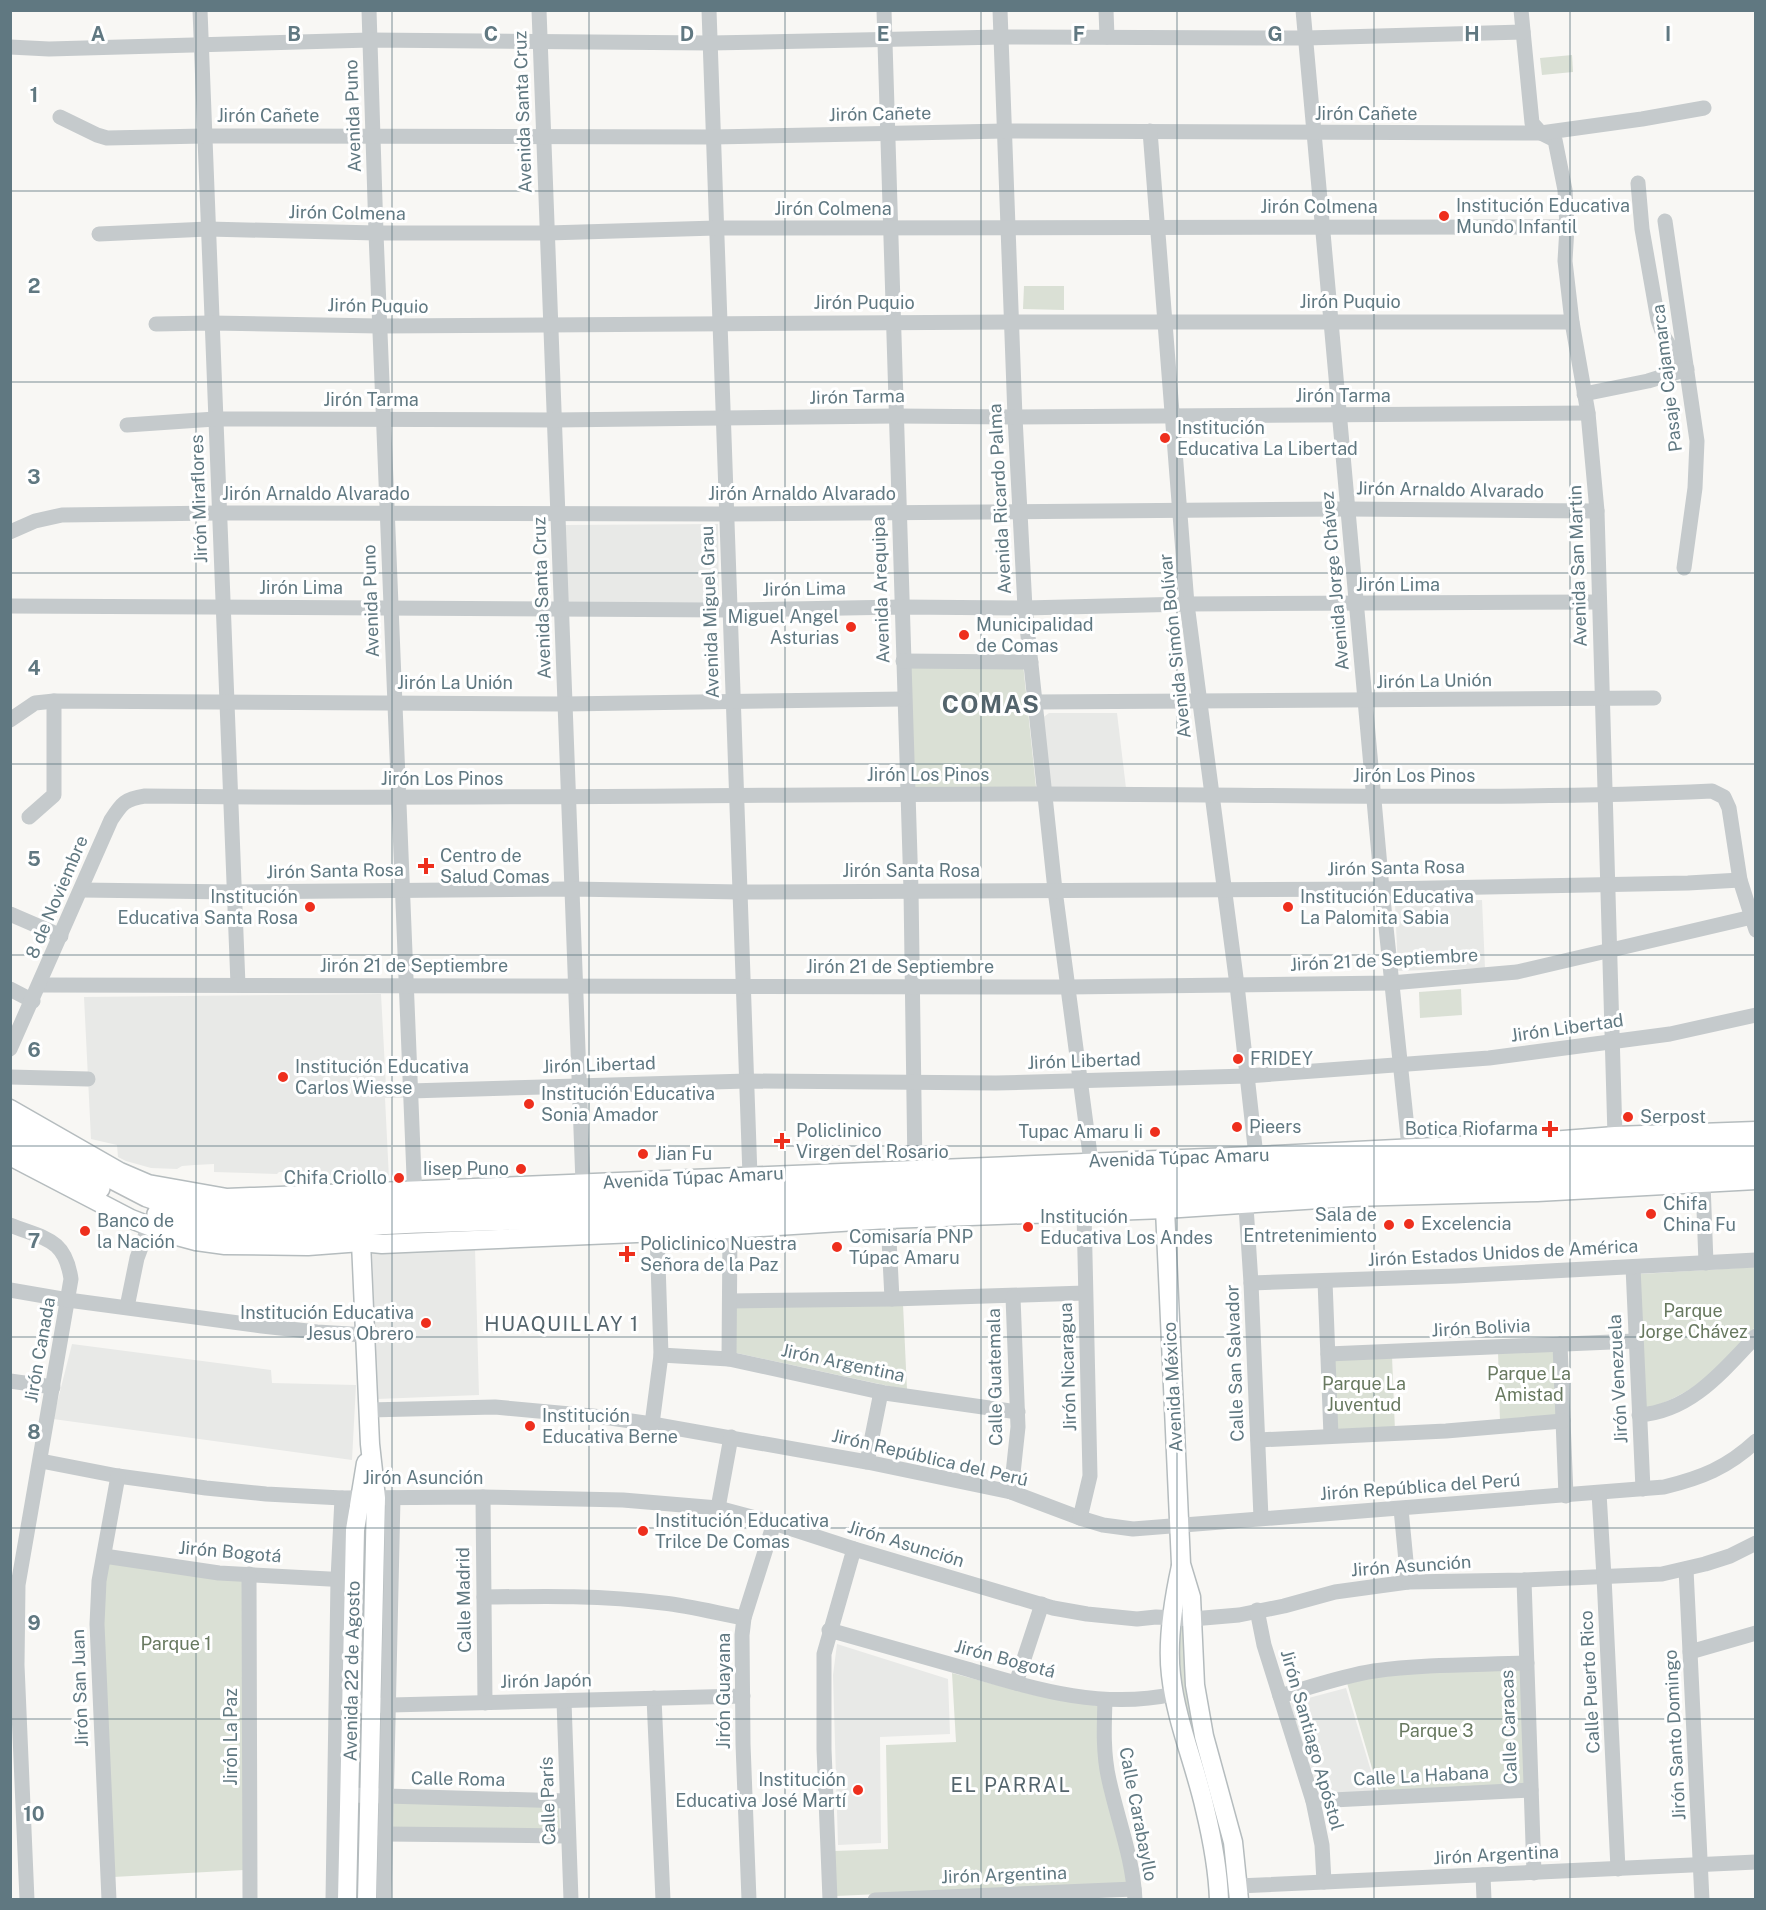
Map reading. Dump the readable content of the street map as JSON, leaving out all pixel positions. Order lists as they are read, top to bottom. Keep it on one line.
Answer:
{"streets":{"highway":["Avenida Túpac Amaru"],"main road":["Avenida México","Avenida 22 de Agosto"],"street":["Avenida Santa Cruz","Jirón Cañete","Avenida Puno","Jirón Colmena","Jirón Puquio","Pasaje Cajamarca","Jirón Tarma","Jirón Arnaldo Alvarado","Jirón Miraflores","Avenida Ricardo Palma","Avenida San Martin","Avenida Jorge Chávez","Jirón Lima","Avenida Arequipa","Avenida Miguel Grau","Avenida Simón Bolívar","Jirón La Unión","Jirón Los Pinos","Jirón Santa Rosa","8 de Noviembre","Jirón 21 de Septiembre","Jirón Libertad","Jirón Estados Unidos de América","Jirón Bolivia","Jirón Canada","Jirón Argentina","Calle San Salvador","Jirón Nicaragua","Calle Guatemala","Jirón Venezuela","Jirón República del Perú","Jirón Asunción","Jirón Bogotá","Calle Madrid","Jirón Japón","Calle Puerto Rico","Jirón San Juan","Jirón Guayana","Calle Caracas","Jirón Santo Domingo","Jirón La Paz","Jirón Santiago Apóstol","Calle La Habana","Calle Roma","Calle París","Calle Carabayllo"]},"crossings":[["Avenida Santa Cruz","Jirón Cañete"],["Avenida Santa Cruz","Jirón Colmena"],["Avenida Santa Cruz","Jirón Puquio"],["Avenida Santa Cruz","Jirón Tarma"],["Avenida Santa Cruz","Jirón Arnaldo Alvarado"],["Avenida Santa Cruz","Jirón Lima"],["Avenida Santa Cruz","Jirón La Unión"],["Avenida Santa Cruz","Jirón Los Pinos"],["Avenida Santa Cruz","Jirón Santa Rosa"],["Avenida Santa Cruz","Jirón 21 de Septiembre"],["Avenida Santa Cruz","Jirón Libertad"],["Avenida Santa Cruz","Avenida Túpac Amaru"],["Jirón Cañete","Avenida Puno"],["Jirón Cañete","Jirón Miraflores"],["Jirón Cañete","Avenida Ricardo Palma"],["Jirón Cañete","Avenida San Martin"],["Jirón Cañete","Avenida Jorge Chávez"],["Jirón Cañete","Avenida Arequipa"],["Jirón Cañete","Avenida Miguel Grau"],["Jirón Cañete","Avenida Simón Bolívar"],["Avenida Puno","Jirón Colmena"],["Avenida Puno","Jirón Puquio"],["Avenida Puno","Jirón Tarma"],["Avenida Puno","Jirón Arnaldo Alvarado"],["Avenida Puno","Jirón Lima"],["Avenida Puno","Jirón La Unión"],["Avenida Puno","Jirón Los Pinos"],["Avenida Puno","Jirón Santa Rosa"],["Avenida Puno","Jirón 21 de Septiembre"],["Avenida Puno","Jirón Libertad"],["Avenida Puno","Avenida Túpac Amaru"],["Jirón Colmena","Jirón Miraflores"],["Jirón Colmena","Avenida Ricardo Palma"],["Jirón Colmena","Avenida San Martin"],["Jirón Colmena","Avenida Jorge Chávez"],["Jirón Colmena","Avenida Arequipa"],["Jirón Colmena","Avenida Miguel Grau"],["Jirón Colmena","Avenida Simón Bolívar"],["Jirón Puquio","Jirón Miraflores"],["Jirón Puquio","Avenida Ricardo Palma"],["Jirón Puquio","Avenida San Martin"],["Jirón Puquio","Avenida Jorge Chávez"],["Jirón Puquio","Avenida Arequipa"],["Jirón Puquio","Avenida Miguel Grau"],["Jirón Puquio","Avenida Simón Bolívar"],["Jirón Tarma","Jirón Miraflores"],["Jirón Tarma","Avenida Ricardo Palma"],["Jirón Tarma","Avenida San Martin"],["Jirón Tarma","Avenida Jorge Chávez"],["Jirón Tarma","Avenida Arequipa"],["Jirón Tarma","Avenida Miguel Grau"],["Jirón Tarma","Avenida Simón Bolívar"],["Jirón Arnaldo Alvarado","Jirón Miraflores"],["Jirón Arnaldo Alvarado","Avenida Ricardo Palma"],["Jirón Arnaldo Alvarado","Avenida San Martin"],["Jirón Arnaldo Alvarado","Avenida Jorge Chávez"],["Jirón Arnaldo Alvarado","Avenida Arequipa"],["Jirón Arnaldo Alvarado","Avenida Miguel Grau"],["Jirón Arnaldo Alvarado","Avenida Simón Bolívar"],["Jirón Miraflores","Jirón Lima"],["Jirón Miraflores","Jirón La Unión"],["Jirón Miraflores","Jirón Los Pinos"],["Jirón Miraflores","Jirón Santa Rosa"],["Jirón Miraflores","Jirón 21 de Septiembre"],["Avenida Ricardo Palma","Jirón Lima"],["Avenida Ricardo Palma","Jirón La Unión"],["Avenida Ricardo Palma","Jirón Los Pinos"],["Avenida Ricardo Palma","Jirón Santa Rosa"],["Avenida Ricardo Palma","Jirón 21 de Septiembre"],["Avenida Ricardo Palma","Jirón Libertad"],["Avenida Ricardo Palma","Avenida Túpac Amaru"],["Avenida San Martin","Jirón Lima"],["Avenida San Martin","Jirón La Unión"],["Avenida San Martin","Jirón Los Pinos"],["Avenida San Martin","Jirón Santa Rosa"],["Avenida San Martin","Jirón 21 de Septiembre"],["Avenida San Martin","Jirón Libertad"],["Avenida San Martin","Avenida Túpac Amaru"],["Avenida Jorge Chávez","Jirón Lima"],["Avenida Jorge Chávez","Jirón La Unión"],["Avenida Jorge Chávez","Jirón Los Pinos"],["Avenida Jorge Chávez","Jirón Santa Rosa"],["Avenida Jorge Chávez","Jirón 21 de Septiembre"],["Avenida Jorge Chávez","Jirón Libertad"],["Avenida Jorge Chávez","Avenida Túpac Amaru"],["Jirón Lima","Avenida Arequipa"],["Jirón Lima","Avenida Miguel Grau"],["Jirón Lima","Avenida Simón Bolívar"],["Avenida Arequipa","Jirón La Unión"],["Avenida Arequipa","Jirón Los Pinos"],["Avenida Arequipa","Jirón Santa Rosa"],["Avenida Arequipa","Jirón 21 de Septiembre"],["Avenida Arequipa","Jirón Libertad"],["Avenida Arequipa","Avenida Túpac Amaru"],["Avenida Miguel Grau","Jirón La Unión"],["Avenida Miguel Grau","Jirón Los Pinos"],["Avenida Miguel Grau","Jirón Santa Rosa"],["Avenida Miguel Grau","Jirón 21 de Septiembre"],["Avenida Miguel Grau","Jirón Libertad"],["Avenida Miguel Grau","Avenida Túpac Amaru"],["Avenida Simón Bolívar","Jirón La Unión"],["Avenida Simón Bolívar","Jirón Los Pinos"],["Avenida Simón Bolívar","Jirón Santa Rosa"],["Avenida Simón Bolívar","Jirón 21 de Septiembre"],["Avenida Simón Bolívar","Jirón Libertad"],["Avenida Simón Bolívar","Avenida Túpac Amaru"],["Jirón Los Pinos","Jirón Santa Rosa"],["Jirón Los Pinos","8 de Noviembre"],["Jirón Santa Rosa","8 de Noviembre"],["8 de Noviembre","Jirón 21 de Septiembre"],["Jirón Estados Unidos de América","Calle San Salvador"],["Jirón Estados Unidos de América","Jirón Venezuela"],["Jirón Bolivia","Jirón Venezuela"],["Jirón Canada","Jirón Asunción"],["Jirón Argentina","Calle Guatemala"],["Jirón Argentina","Avenida México"],["Jirón Argentina","Calle Puerto Rico"],["Jirón Argentina","Calle Caracas"],["Jirón Argentina","Jirón Santo Domingo"],["Jirón Argentina","Jirón Santiago Apóstol"],["Jirón Argentina","Calle Carabayllo"],["Calle San Salvador","Jirón República del Perú"],["Jirón Nicaragua","Jirón República del Perú"],["Calle Guatemala","Jirón República del Perú"],["Jirón Venezuela","Jirón República del Perú"],["Avenida México","Jirón República del Perú"],["Avenida México","Jirón Asunción"],["Avenida México","Jirón Bogotá"],["Jirón República del Perú","Avenida 22 de Agosto"],["Jirón República del Perú","Calle Puerto Rico"],["Jirón Asunción","Calle Madrid"],["Jirón Asunción","Avenida 22 de Agosto"],["Jirón Asunción","Calle Puerto Rico"],["Jirón Asunción","Jirón San Juan"],["Jirón Asunción","Jirón Guayana"],["Jirón Asunción","Calle Caracas"],["Jirón Asunción","Jirón Santo Domingo"],["Jirón Asunción","Jirón Santiago Apóstol"],["Jirón Bogotá","Avenida 22 de Agosto"],["Jirón Bogotá","Jirón San Juan"],["Jirón Bogotá","Jirón La Paz"],["Jirón Bogotá","Calle Carabayllo"],["Calle Madrid","Jirón Japón"],["Avenida 22 de Agosto","Jirón Japón"],["Avenida 22 de Agosto","Calle Roma"],["Jirón Japón","Jirón Guayana"],["Jirón Japón","Calle París"],["Calle Caracas","Calle La Habana"],["Jirón Santiago Apóstol","Calle La Habana"],["Calle Roma","Calle París"]],"districts":["COMAS","HUAQUILLAY 1","EL PARRAL"],"parks":["Parque Jorge Chávez","Parque La Amistad","Parque La Juventud","Parque 1","Parque 3"],"places":{"other":["Institución Educativa Mundo Infantil","Institución Educativa La Libertad","Miguel Angel Asturias","Municipalidad de Comas","Institución Educativa Santa Rosa","Institución Educativa La Palomita Sabia","FRIDEY","Institución Educativa Carlos Wiesse","Institución Educativa Sonia Amador","Serpost","Pieers","Tupac Amaru Ii","Jian Fu","Iisep Puno","Chifa Criollo","Chifa China Fu","Excelencia","Sala de Entretenimiento","Institución Educativa Los Andes","Banco de la Nación","Comisaría PNP Túpac Amaru","Institución Educativa Jesus Obrero","Institución Educativa Berne","Institución Educativa Trilce De Comas","Institución Educativa José Martí"],"health":["Centro de Salud Comas","Botica Riofarma","Policlinico Virgen del Rosario","Policlinico Nuestra Señora de la Paz"]},"grid":{"columns":["A","B","C","D","E","F","G","H","I"],"rows":["1","2","3","4","5","6","7","8","9","10"]}}
